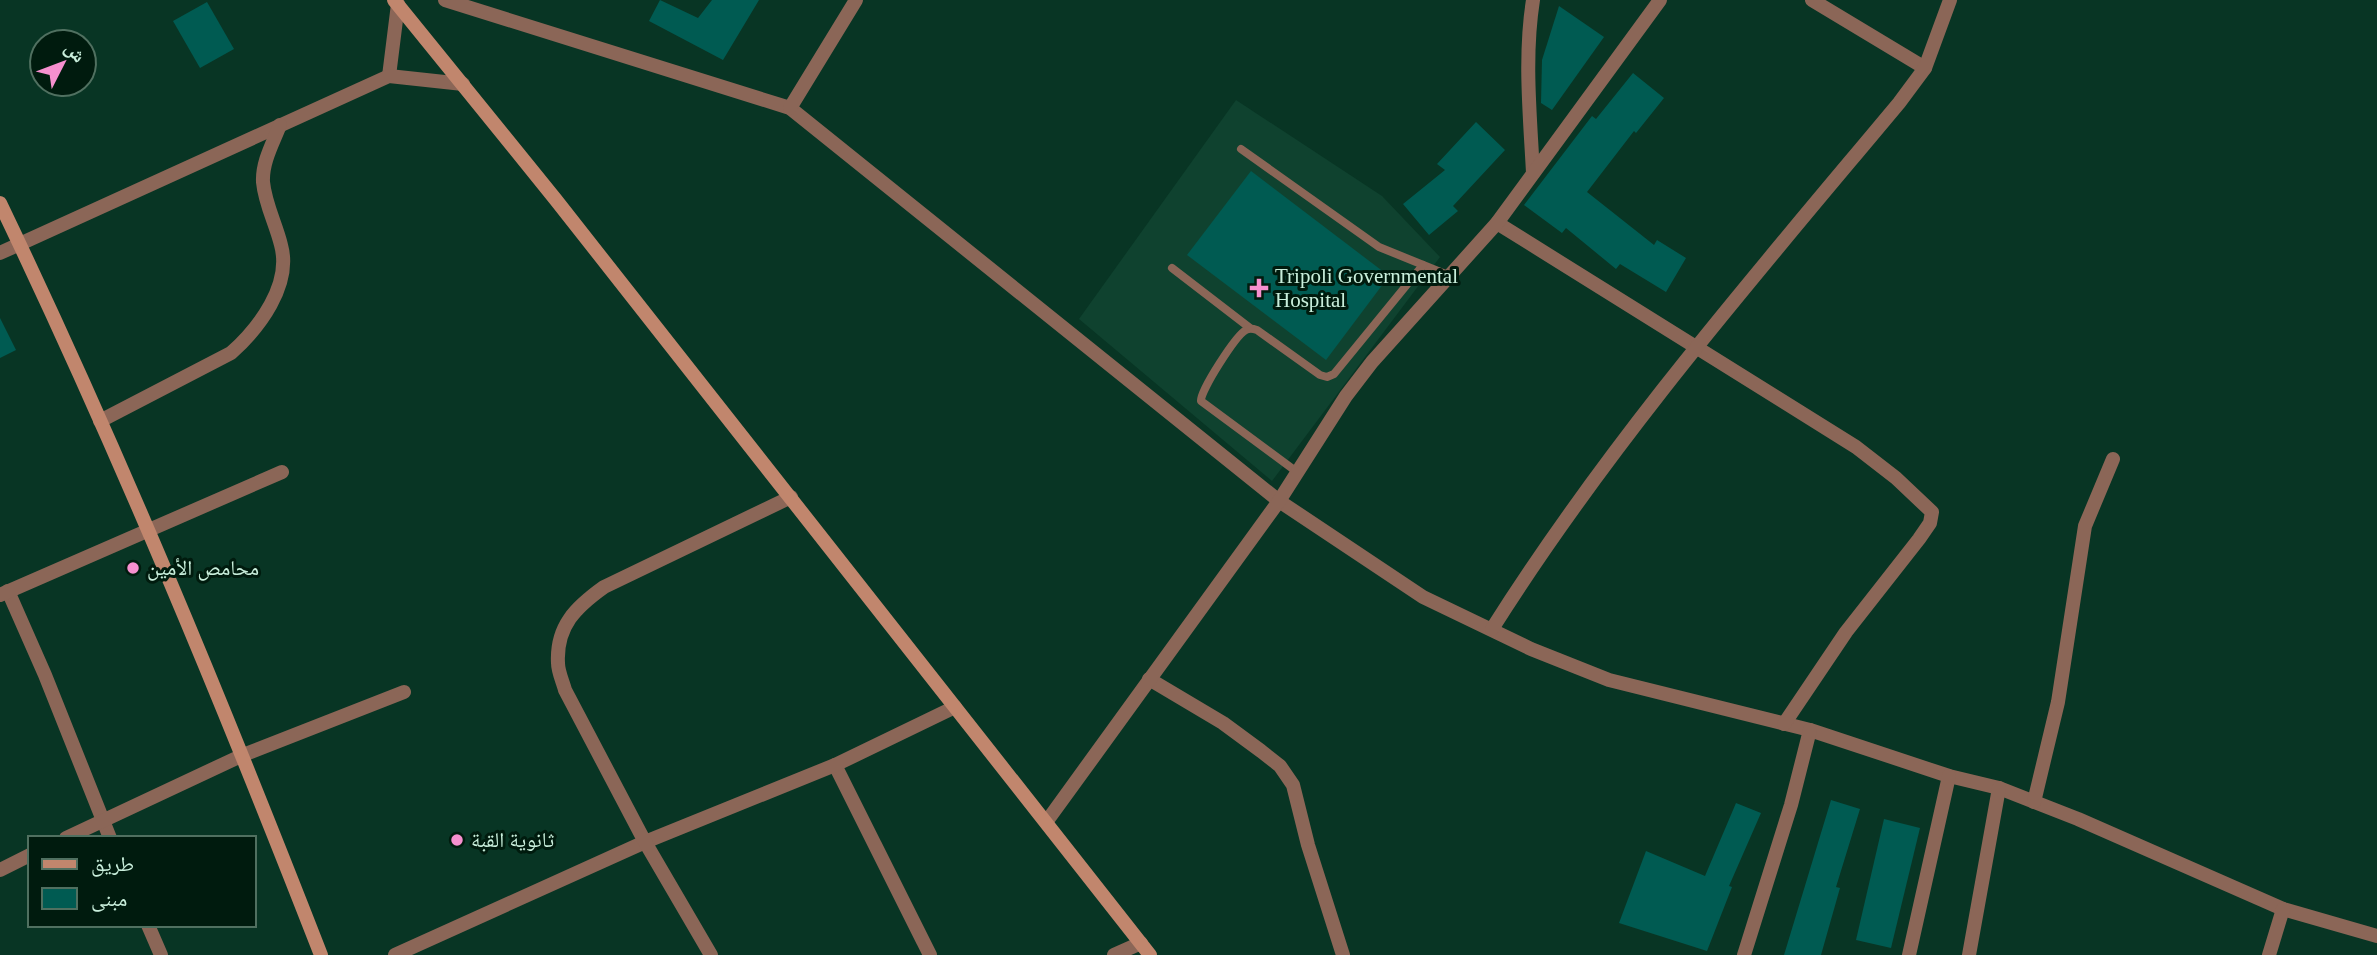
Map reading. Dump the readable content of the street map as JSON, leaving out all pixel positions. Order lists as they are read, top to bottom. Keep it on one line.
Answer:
{"places":{"health":["Tripoli Governmental Hospital"],"other":["محامص الأمين","ثانوية القبة"]},"legend":["طريق","مبنى"],"north":"top right"}
